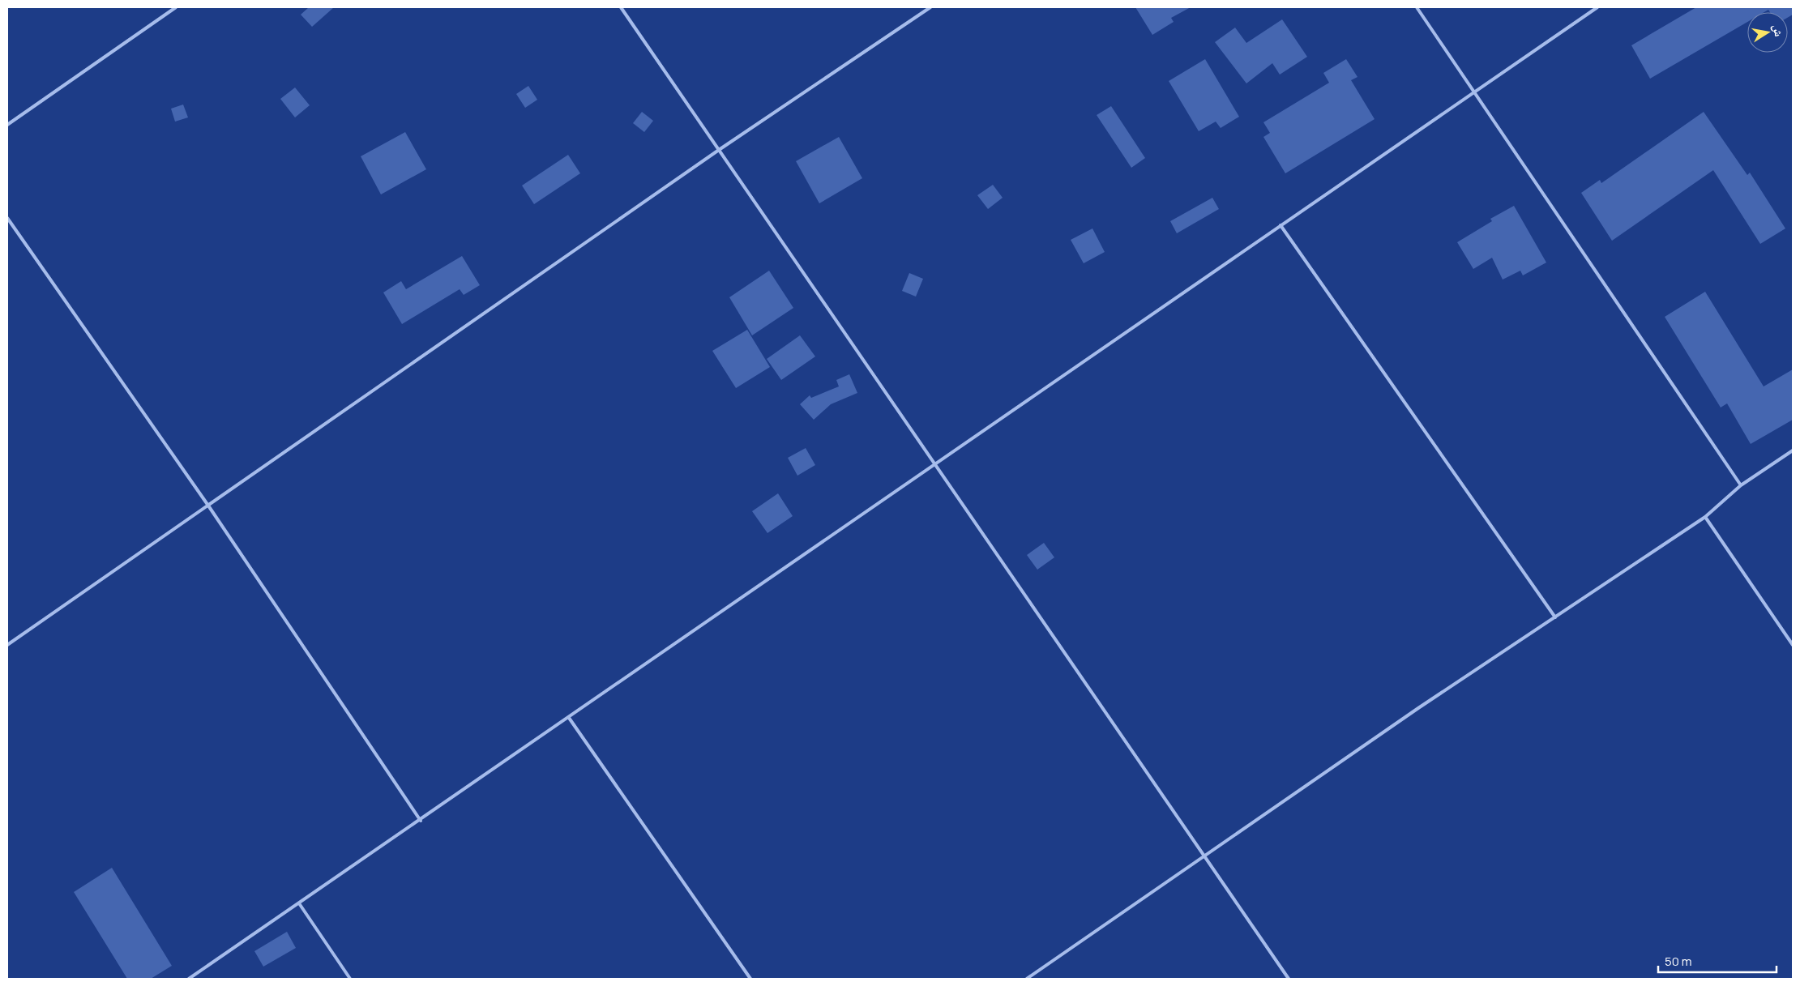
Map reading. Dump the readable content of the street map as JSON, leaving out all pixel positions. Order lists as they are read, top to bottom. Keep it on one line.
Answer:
{"scale_bar":"50 m","north":"right"}
